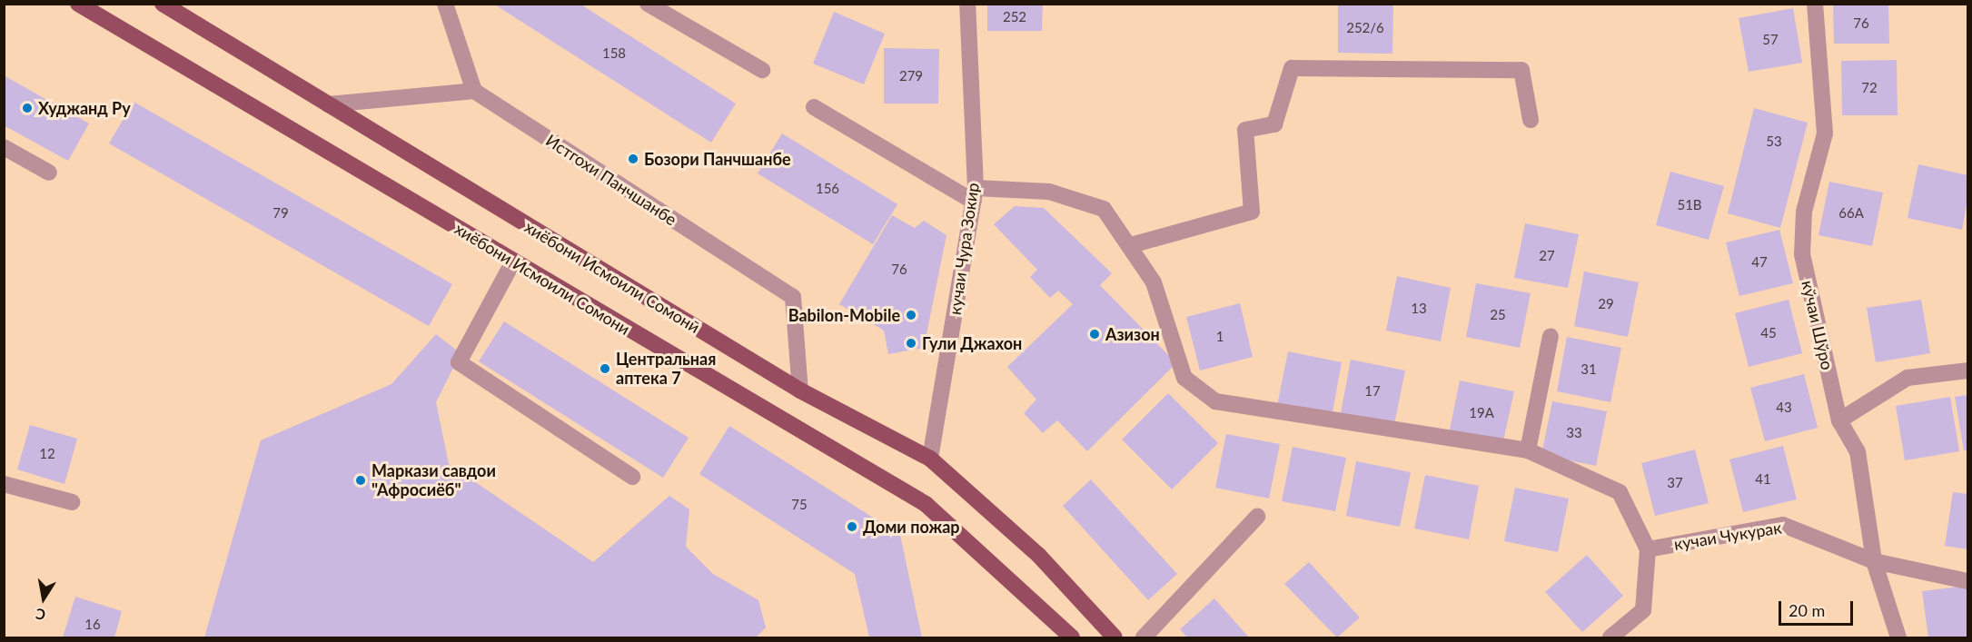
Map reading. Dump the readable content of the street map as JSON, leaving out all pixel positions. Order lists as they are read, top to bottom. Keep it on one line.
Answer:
{"streets":{"main road":["хиёбони Исмоили Сомонӣ","хиёбони Исмоили Сомони"],"street":["Истгохи Панчшанбе","кучаи Чура Зокир","кўчаи Шўро","кучаи Чукурак"]},"crossings":[["Истгохи Панчшанбе","хиёбони Исмоили Сомонӣ"],["кучаи Чура Зокир","хиёбони Исмоили Сомонӣ"],["кўчаи Шўро","кучаи Чукурак"]],"places":["Худжанд Ру","Бозори Панчшанбе","Babilon-Mobile","Азизон","Гули Джахон","Центральная аптека 7","Маркази савдои \"Афросиёб\"","Доми пожар"],"house_numbers":["252","76","252/6","57","158","279","72","53","156","51В","79","66А","27","47","76","29","13","25","45","1","31","17","43","19А","33","12","41","37","75","16"],"scale_bar":"20 m","north":"bottom"}
